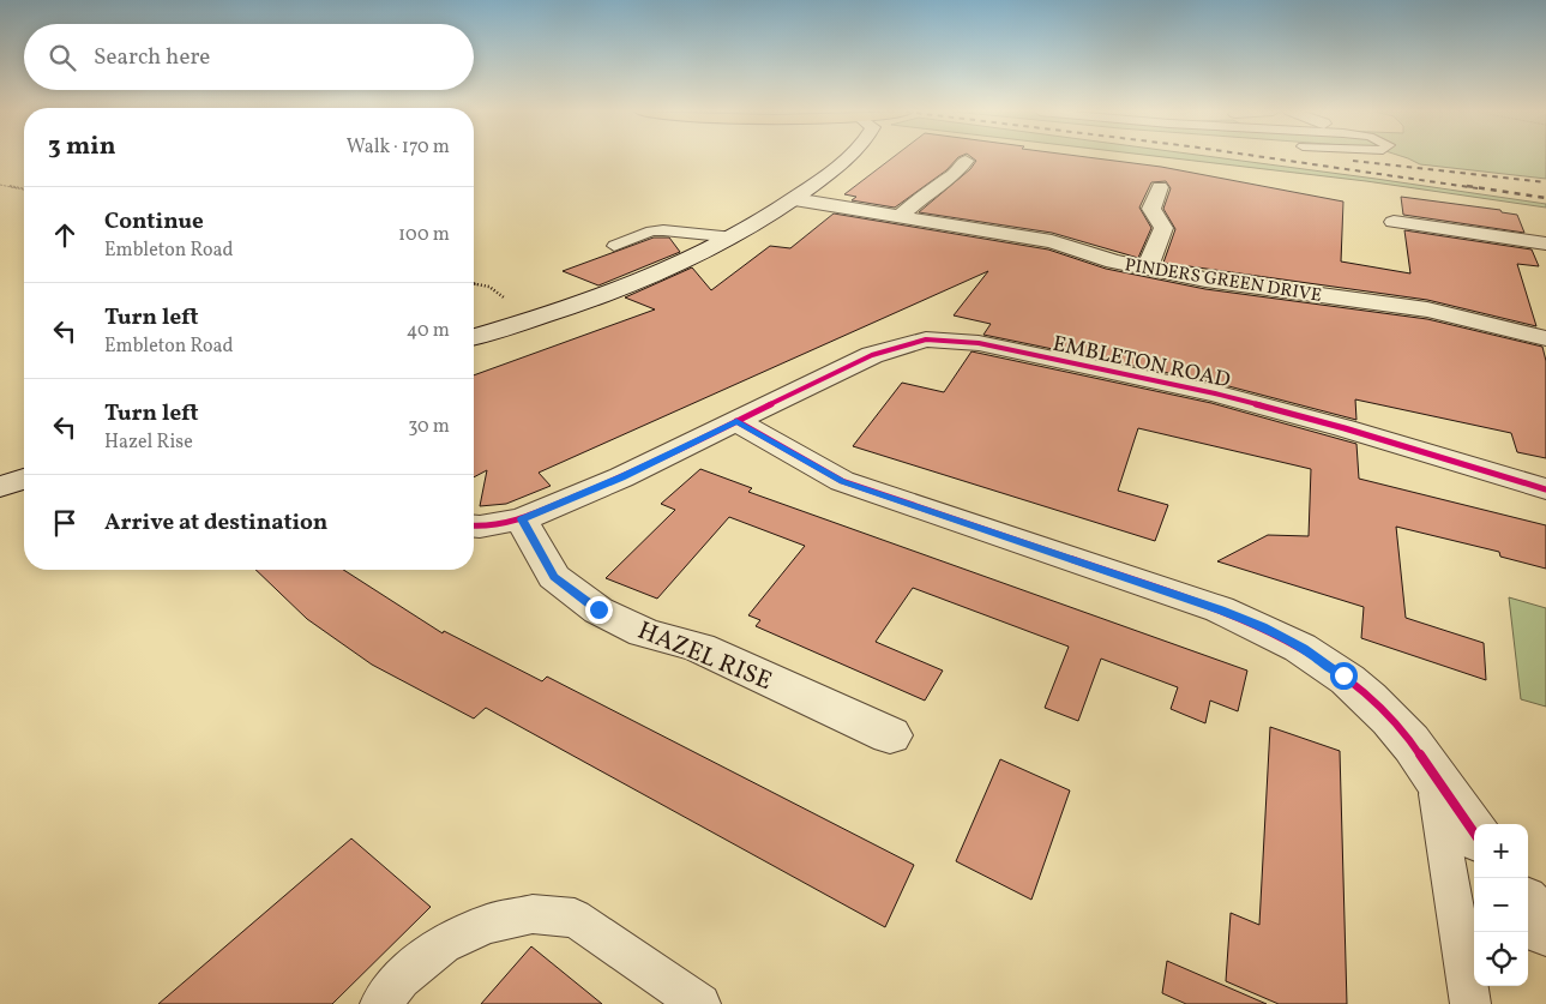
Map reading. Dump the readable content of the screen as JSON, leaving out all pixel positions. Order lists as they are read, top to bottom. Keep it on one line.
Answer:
{"streets":{"street":["PINDERS GREEN DRIVE","EMBLETON ROAD","HAZEL RISE"]},"crossings":[["EMBLETON ROAD","HAZEL RISE"]],"page":{"search":"Search here","heading":["3 min","Walk · 170 m"],"list":[["Continue","Embleton Road","100 m"],["Turn left","Embleton Road","40 m"],["Turn left","Hazel Rise","30 m"],"Arrive at destination"],"map_buttons":["+","−"]}}
